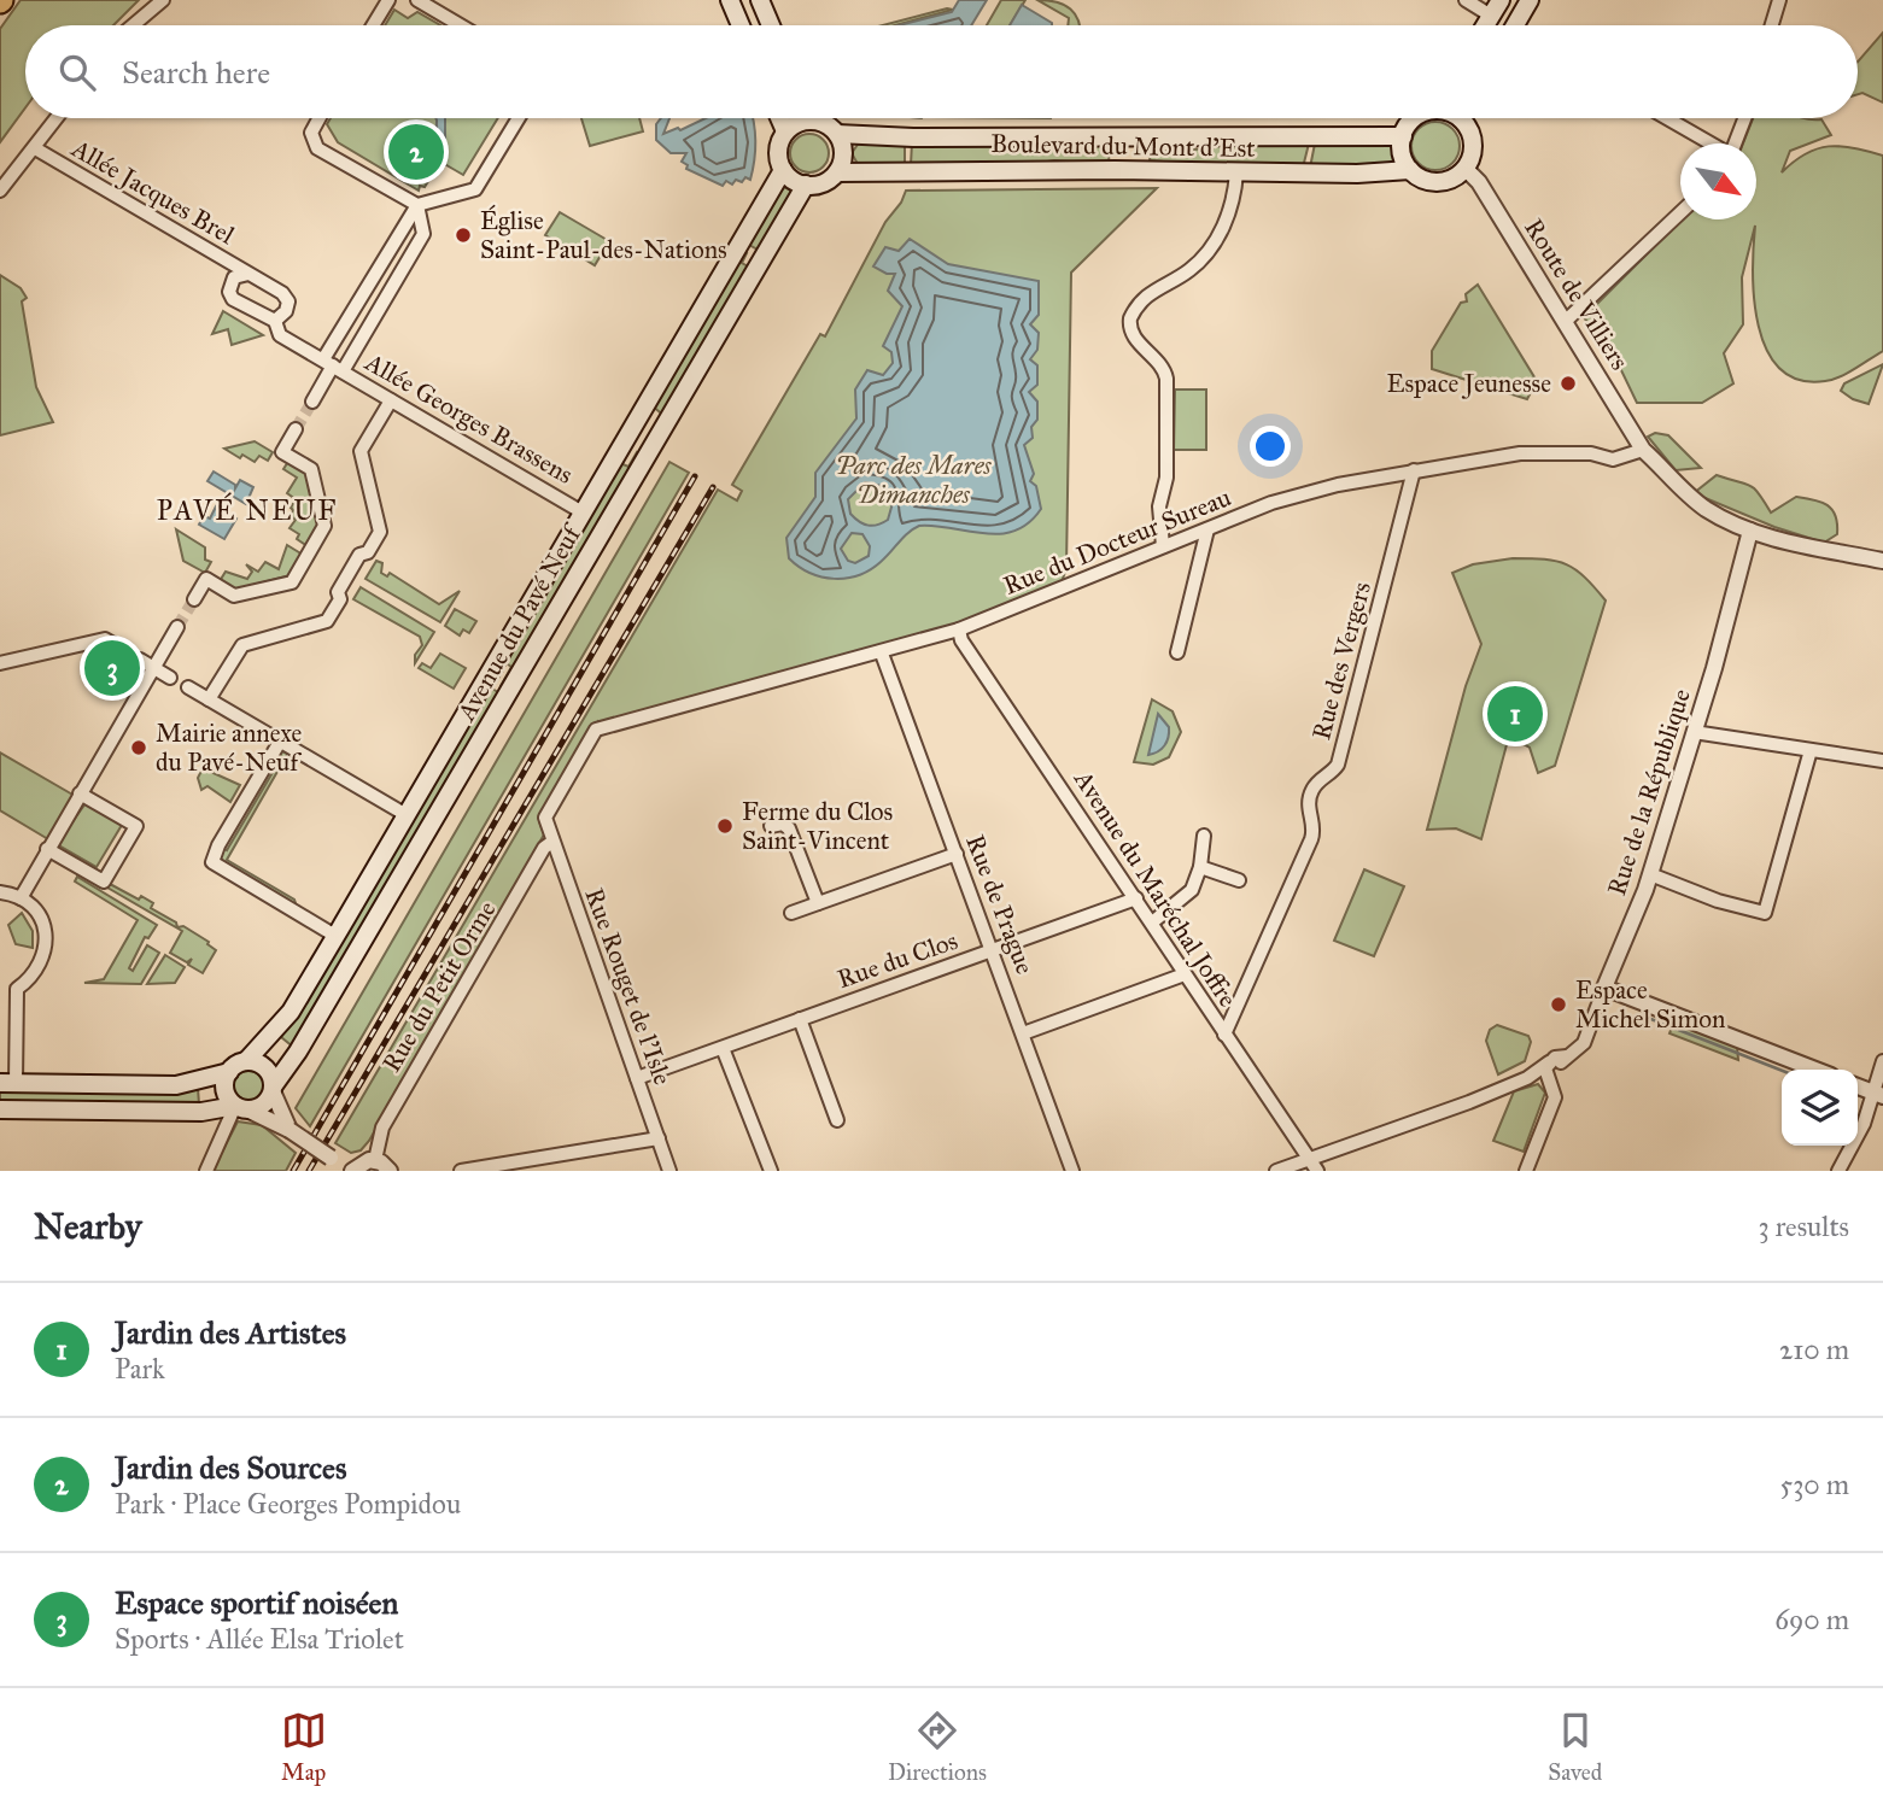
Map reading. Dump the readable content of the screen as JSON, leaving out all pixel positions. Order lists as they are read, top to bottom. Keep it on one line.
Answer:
{"streets":{"main road":["Boulevard du Mont d'Est","Avenue du Pavé Neuf"],"street":["Allée Jacques Brel","Route de Villiers","Allée Georges Brassens","Rue du Docteur Sureau","Rue des Vergers","Rue de la République","Avenue du Maréchal Joffre","Rue de Prague","Rue du Clos","Rue du Petit Orme","Rue Rouget de l'Isle"]},"crossings":[["Boulevard du Mont d'Est","Avenue du Pavé Neuf"],["Allée Jacques Brel","Allée Georges Brassens"],["Route de Villiers","Rue du Docteur Sureau"],["Allée Georges Brassens","Avenue du Pavé Neuf"],["Rue du Docteur Sureau","Rue des Vergers"],["Rue du Docteur Sureau","Avenue du Maréchal Joffre"],["Rue du Docteur Sureau","Rue de Prague"],["Rue du Docteur Sureau","Rue Rouget de l'Isle"],["Rue des Vergers","Avenue du Maréchal Joffre"],["Avenue du Maréchal Joffre","Rue du Clos"],["Rue de Prague","Rue du Clos"],["Rue du Clos","Rue Rouget de l'Isle"],["Rue du Petit Orme","Rue Rouget de l'Isle"]],"districts":["PAVÉ NEUF"],"parks":["Parc des Mares Dimanches"],"places":["Église Saint-Paul-des-Nations","Espace Jeunesse","Mairie annexe du Pavé-Neuf","Ferme du Clos Saint-Vincent","Espace Michel Simon"],"north":"bottom right","page":{"search":"Search here","pins":["2","3","1"],"heading":["Nearby","3 results"],"list":[{"mark":"1","name":"Jardin des Artistes","note":"Park","value":"210 m"},{"mark":"2","name":"Jardin des Sources","note":"Park · Place Georges Pompidou","value":"530 m"},{"mark":"3","name":"Espace sportif noiséen","note":"Sports · Allée Elsa Triolet","value":"690 m"}],"nav":["Map","Directions","Saved"]}}
